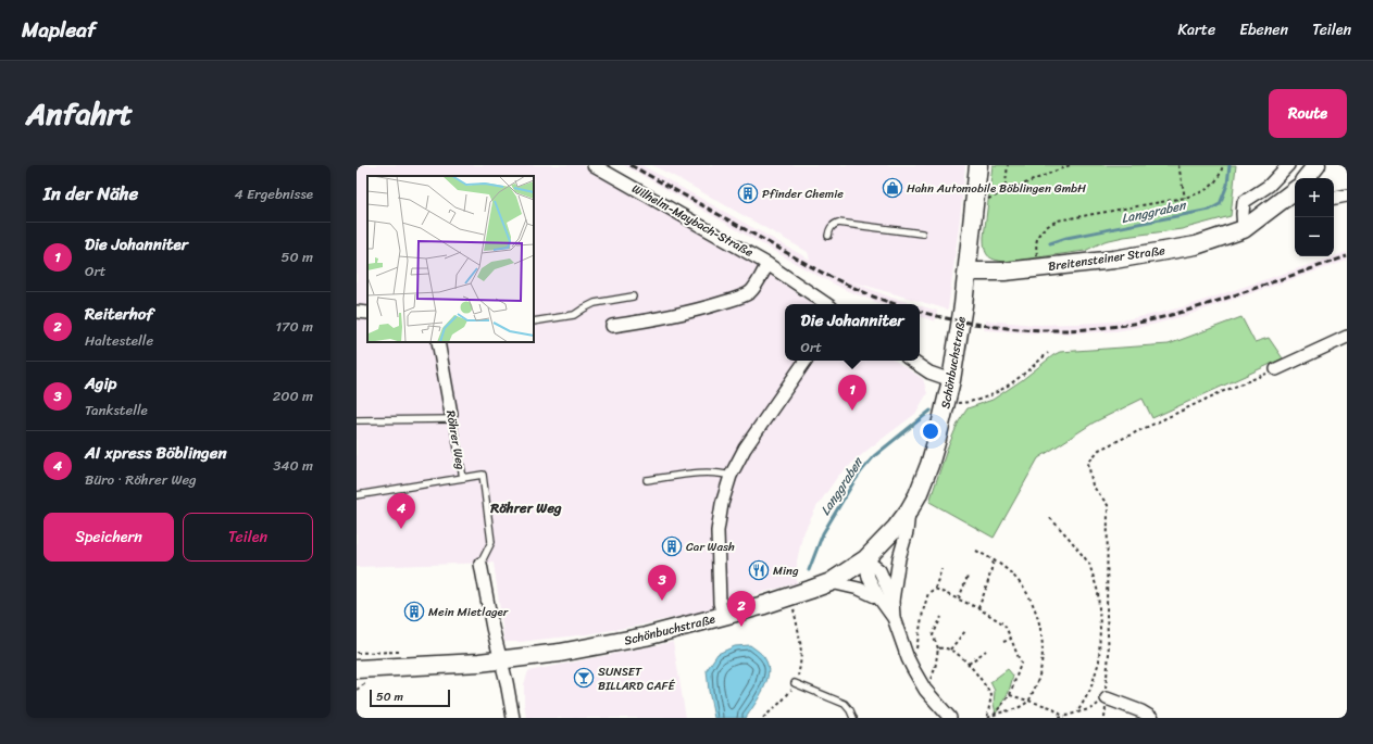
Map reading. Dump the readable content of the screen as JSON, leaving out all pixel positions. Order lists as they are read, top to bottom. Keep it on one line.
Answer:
{"streets":{"street":["Wilhelm-Maybach-Straße","Breitensteiner Straße","Schönbuchstraße","Röhrer Weg"]},"crossings":[["Breitensteiner Straße","Schönbuchstraße"],["Schönbuchstraße","Röhrer Weg"]],"districts":["Röhrer Weg"],"water":["Langgraben"],"places":{"shop":["Hahn Automobile Böblingen GmbH"],"building":["Pfinder Chemie","Car Wash","Mein Mietlager"],"restaurant":["Ming"],"bar":["SUNSET BILLARD CAFÉ"]},"scale_bar":"50 m","page":{"header":"Mapleaf","nav":["Karte","Ebenen","Teilen"],"title":"Anfahrt","buttons":["Route",["Speichern","Teilen"]],"heading":["In der Nähe","4 Ergebnisse"],"map_buttons":["+","−"],"list":[{"mark":"1","name":"Die Johanniter","note":"Ort","value":"50 m"},{"mark":"2","name":"Reiterhof","note":"Haltestelle","value":"170 m"},{"mark":"3","name":"Agip","note":"Tankstelle","value":"200 m"},{"mark":"4","name":"AI xpress Böblingen","note":"Büro · Röhrer Weg","value":"340 m"}],"popup":["Die Johanniter","Ort"],"pins":["1","4","3","2"],"scale":"50 m"}}
